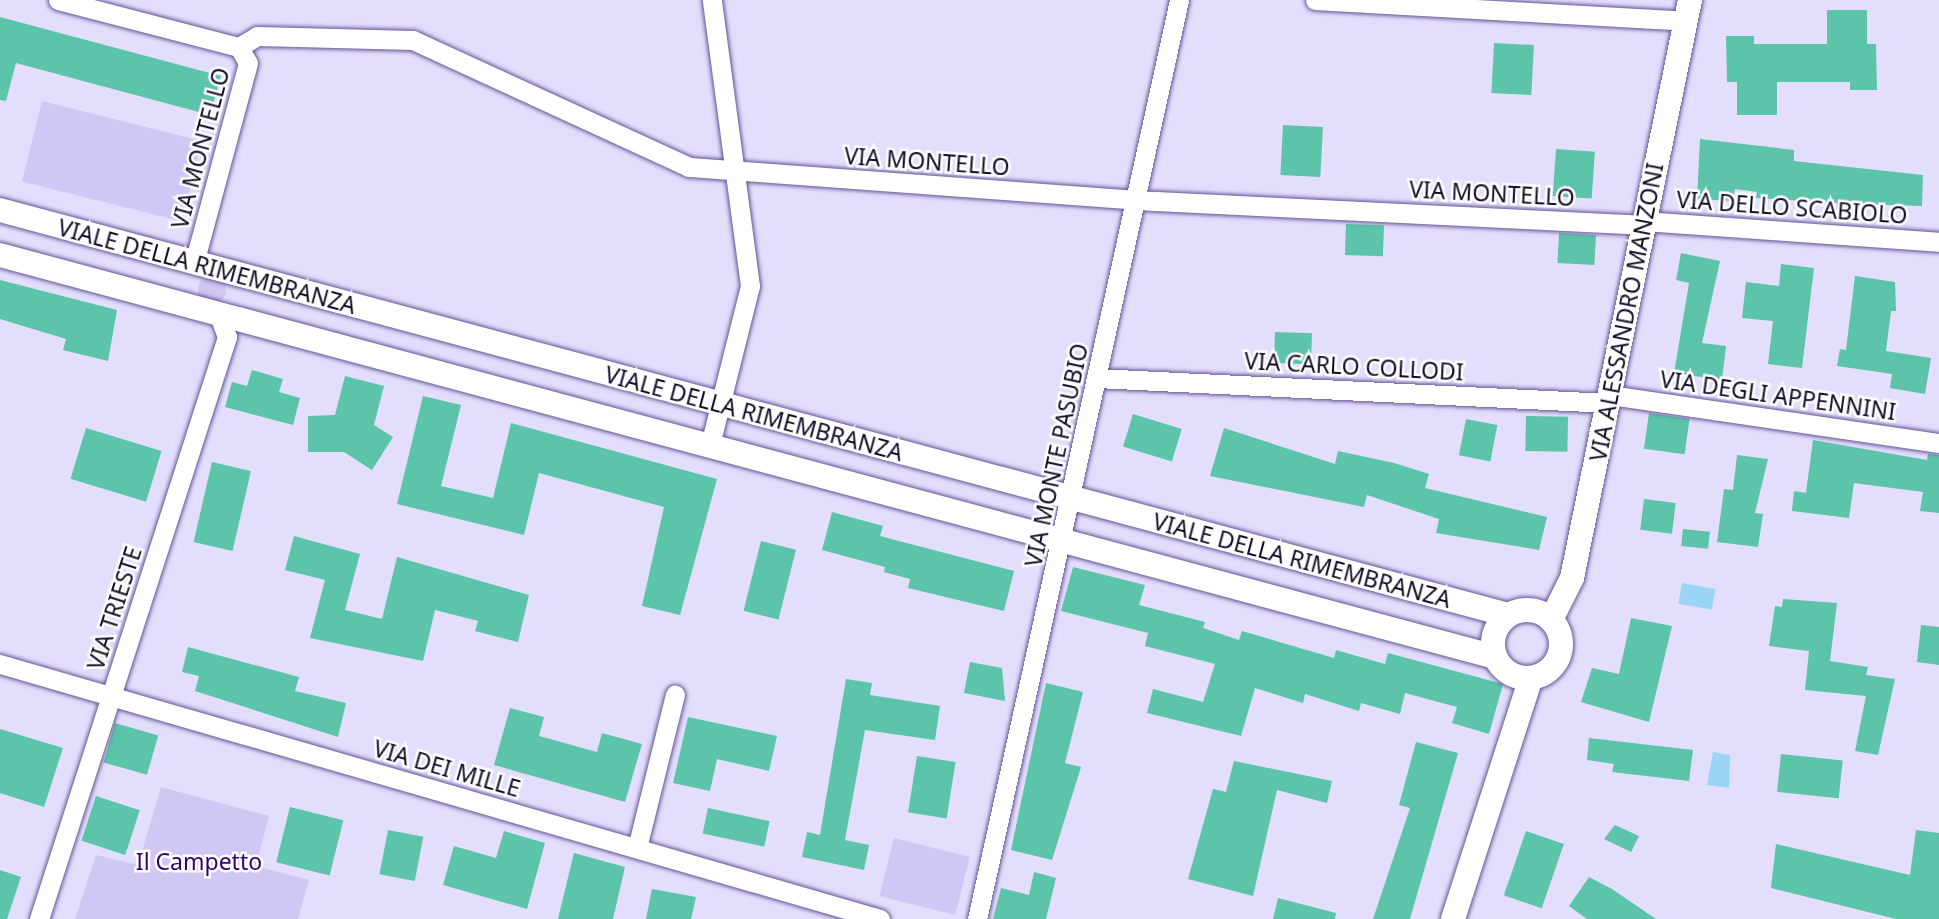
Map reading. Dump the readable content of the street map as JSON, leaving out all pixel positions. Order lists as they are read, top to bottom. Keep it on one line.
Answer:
{"streets":{"street":["VIA MONTELLO","VIA DELLO SCABIOLO","VIALE DELLA RIMEMBRANZA","VIA ALESSANDRO MANZONI","VIA CARLO COLLODI","VIA DEGLI APPENNINI","VIA MONTE PASUBIO","VIA TRIESTE","VIA DEI MILLE"]},"crossings":[["VIA MONTELLO","VIA DELLO SCABIOLO"],["VIA MONTELLO","VIALE DELLA RIMEMBRANZA"],["VIA MONTELLO","VIA ALESSANDRO MANZONI"],["VIA MONTELLO","VIA MONTE PASUBIO"],["VIA DELLO SCABIOLO","VIA ALESSANDRO MANZONI"],["VIALE DELLA RIMEMBRANZA","VIA ALESSANDRO MANZONI"],["VIALE DELLA RIMEMBRANZA","VIA MONTE PASUBIO"],["VIALE DELLA RIMEMBRANZA","VIA TRIESTE"],["VIA ALESSANDRO MANZONI","VIA CARLO COLLODI"],["VIA ALESSANDRO MANZONI","VIA DEGLI APPENNINI"],["VIA CARLO COLLODI","VIA DEGLI APPENNINI"],["VIA CARLO COLLODI","VIA MONTE PASUBIO"],["VIA TRIESTE","VIA DEI MILLE"]],"parks":["Il Campetto"]}
